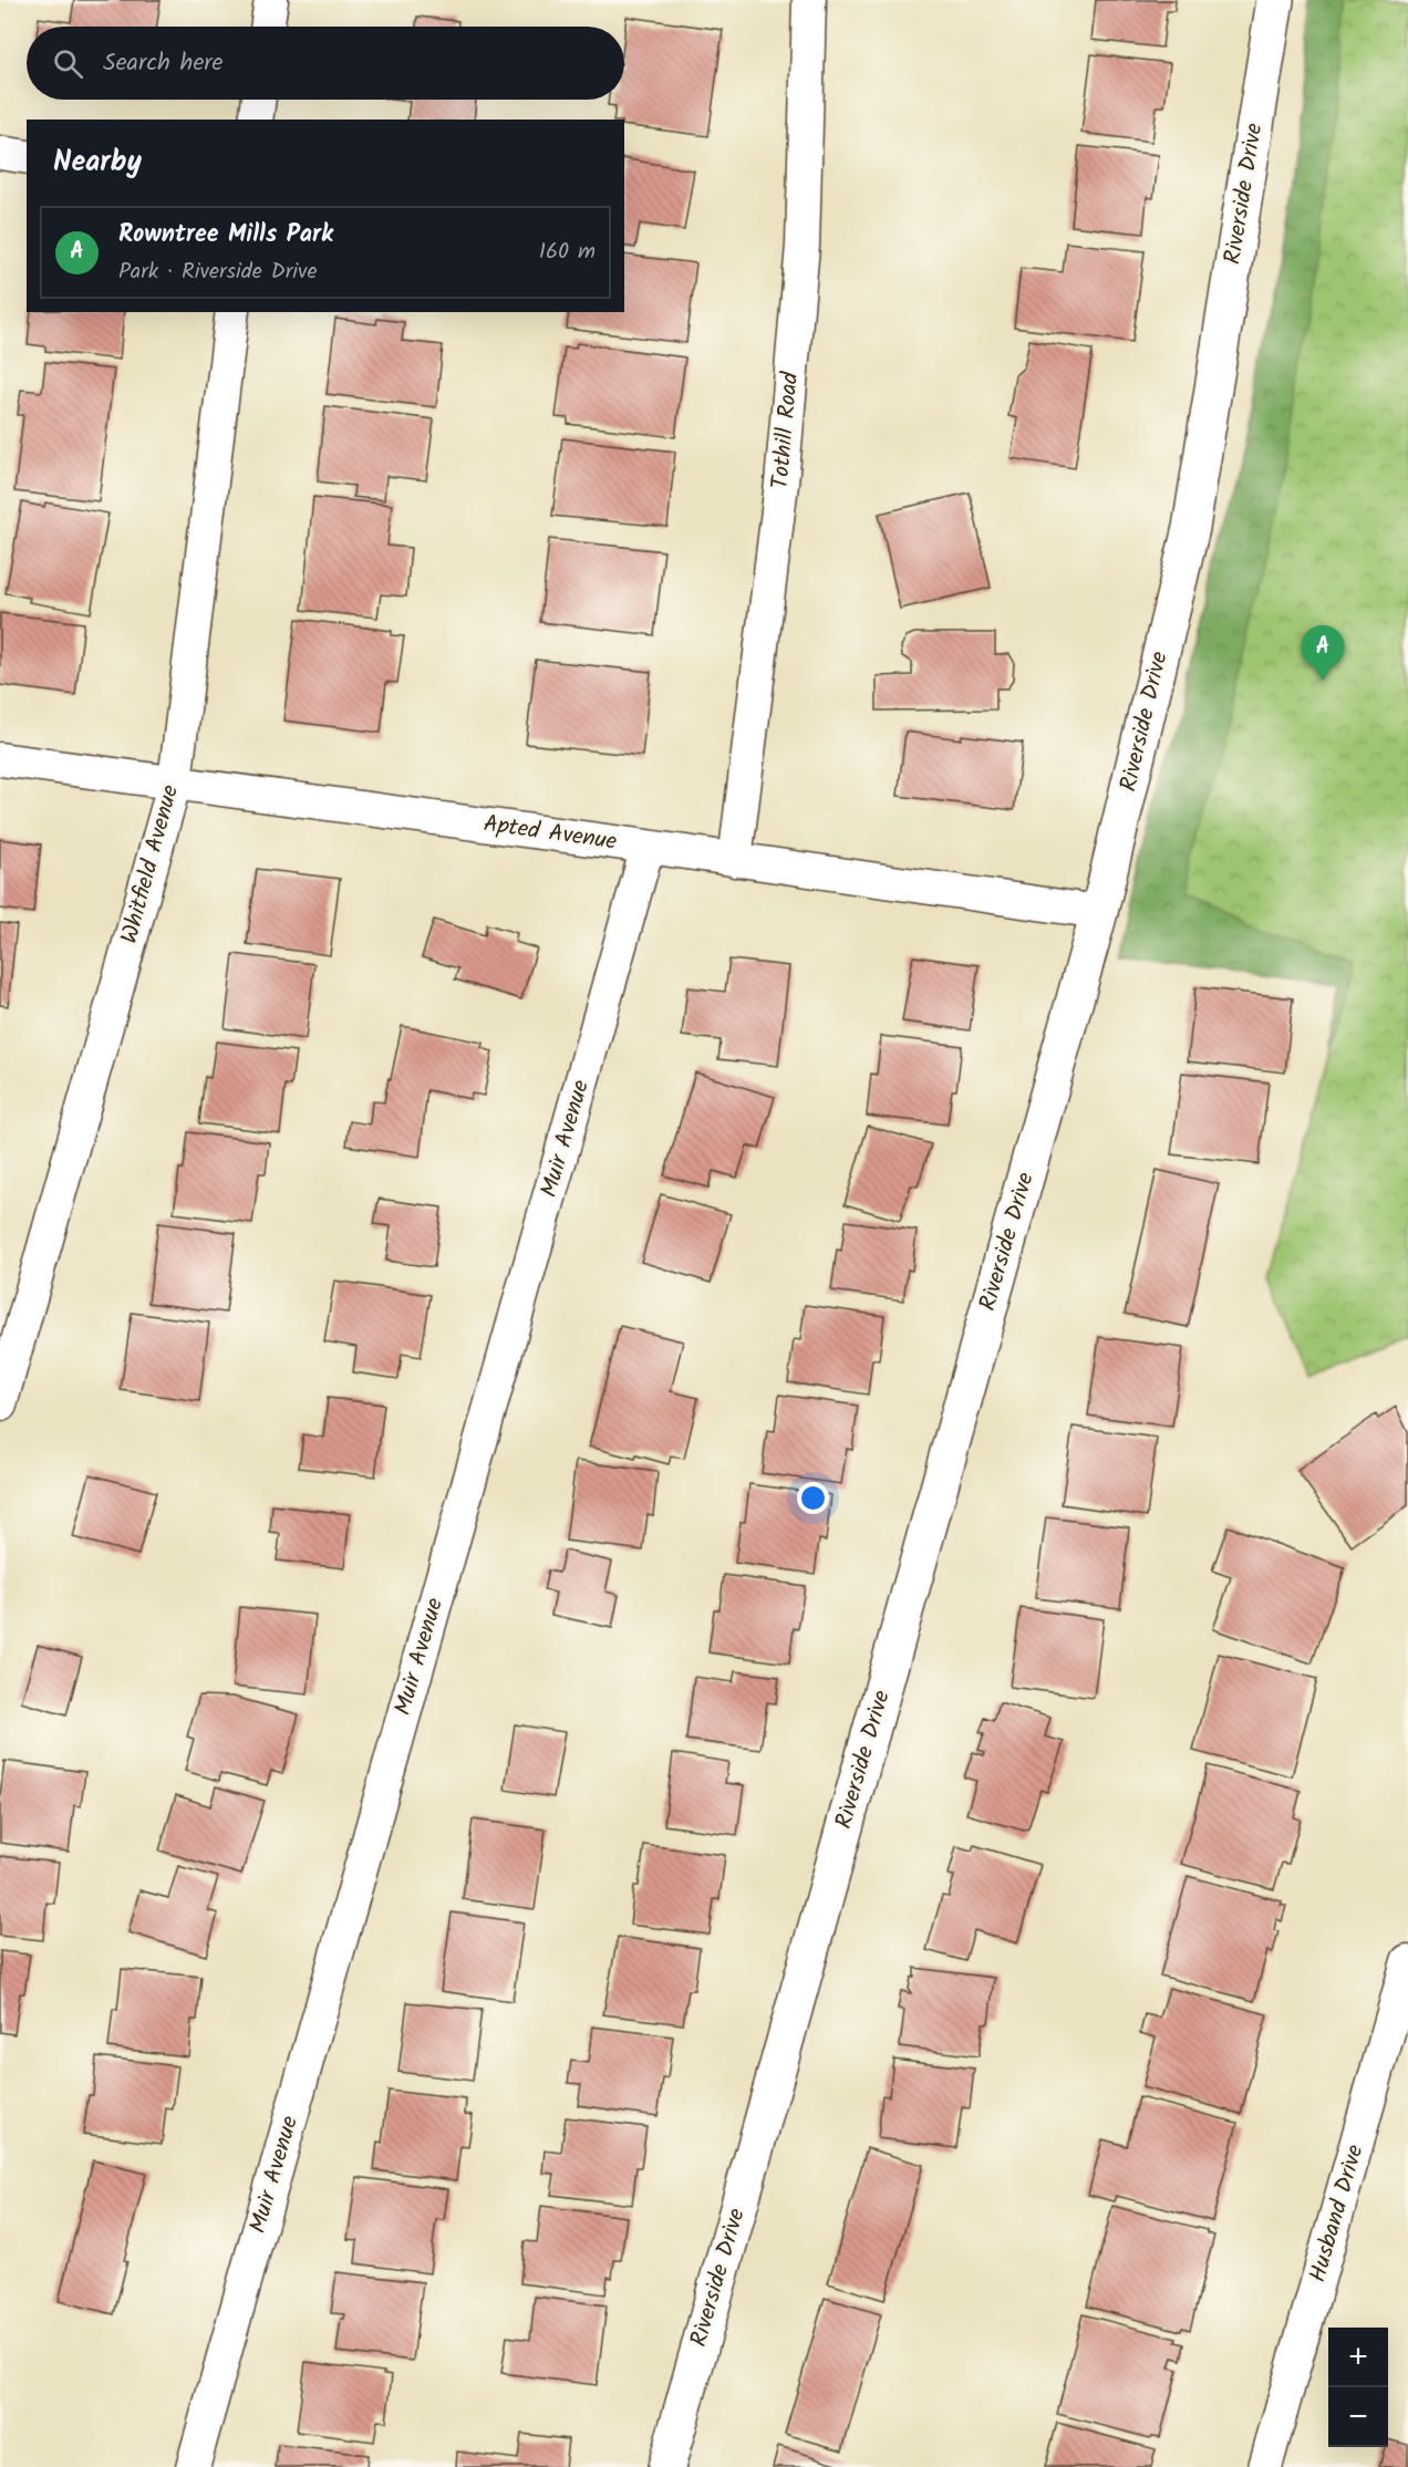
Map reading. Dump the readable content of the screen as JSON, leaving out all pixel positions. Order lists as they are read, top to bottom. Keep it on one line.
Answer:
{"streets":{"street":["Riverside Drive","Tothill Road","Apted Avenue","Whitfield Avenue","Muir Avenue","Husband Drive"]},"crossings":[["Riverside Drive","Apted Avenue"],["Tothill Road","Apted Avenue"],["Apted Avenue","Whitfield Avenue"],["Apted Avenue","Muir Avenue"]],"page":{"search":"Search here","heading":"Nearby","list":[{"mark":"A","name":"Rowntree Mills Park","note":"Park · Riverside Drive","value":"160 m"}],"pins":"A","map_buttons":["+","−"]}}
